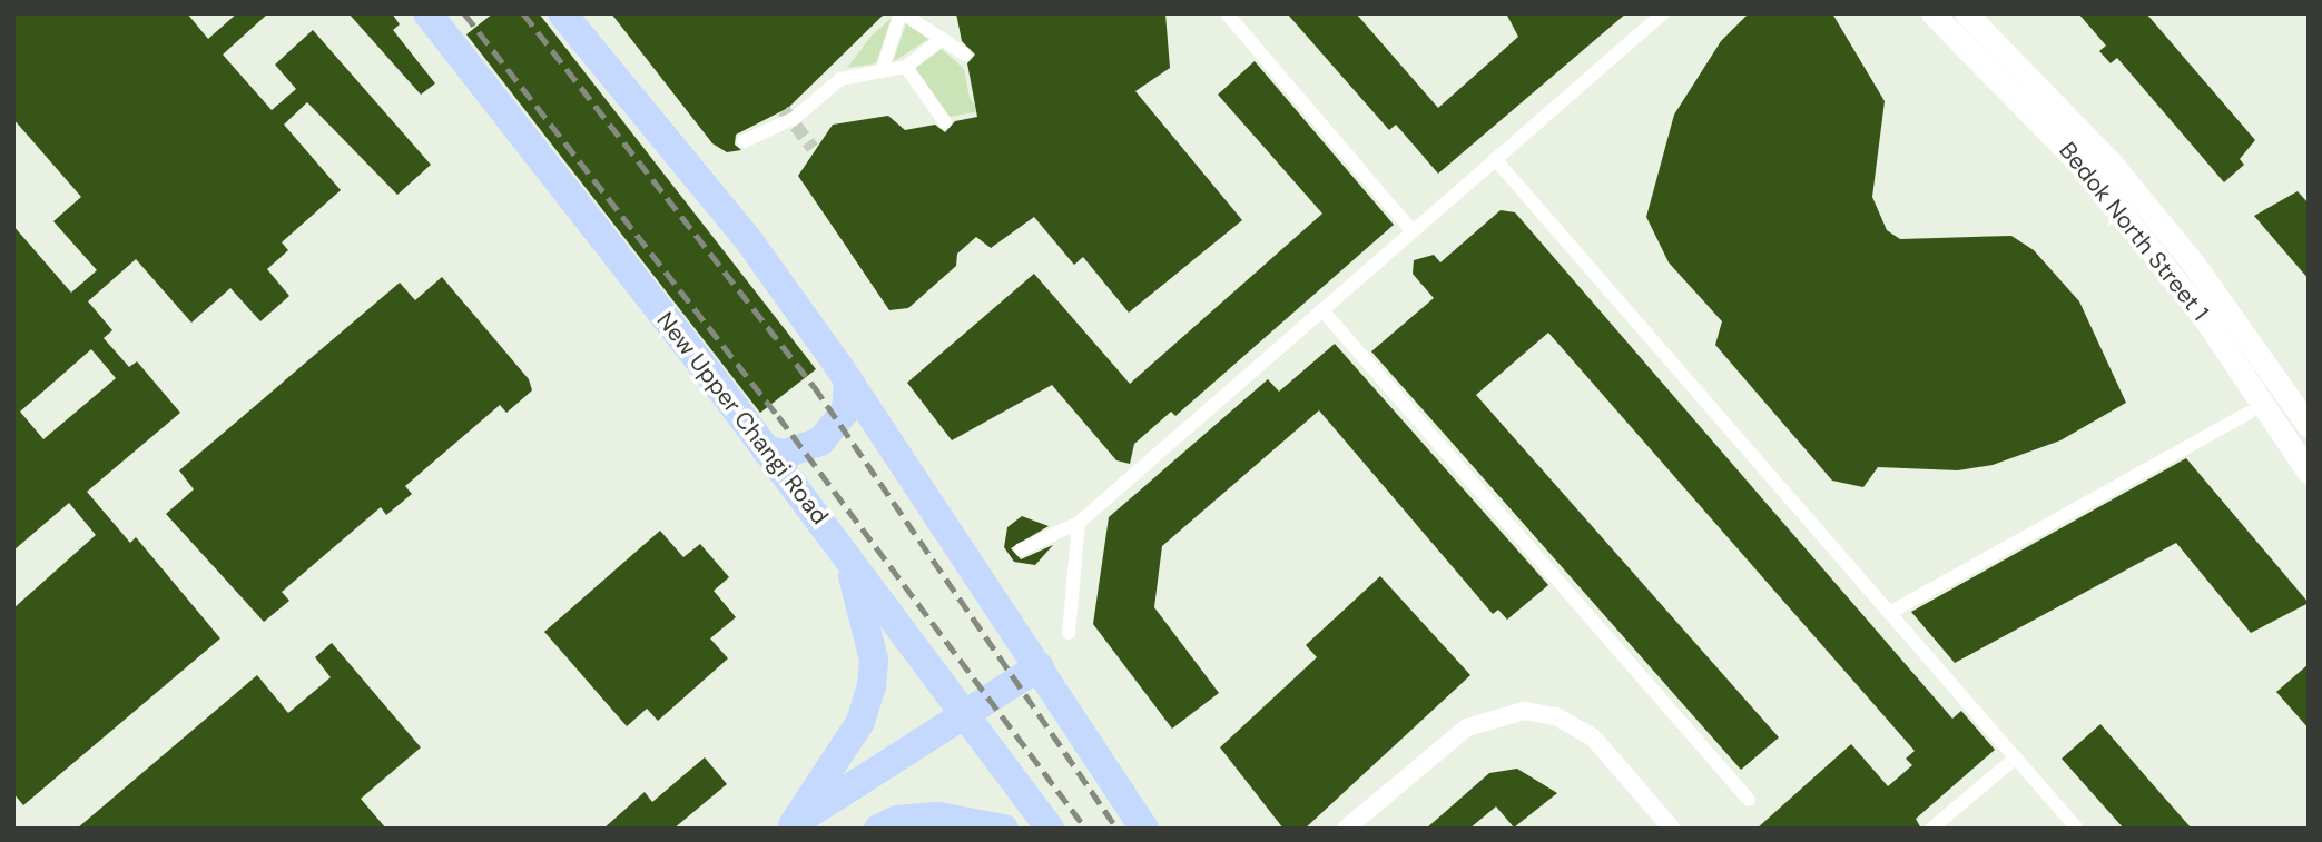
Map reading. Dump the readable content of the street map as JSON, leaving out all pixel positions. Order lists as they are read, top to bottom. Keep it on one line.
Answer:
{"streets":{"main road":["New Upper Changi Road"],"street":["Bedok North Street 1"]}}
